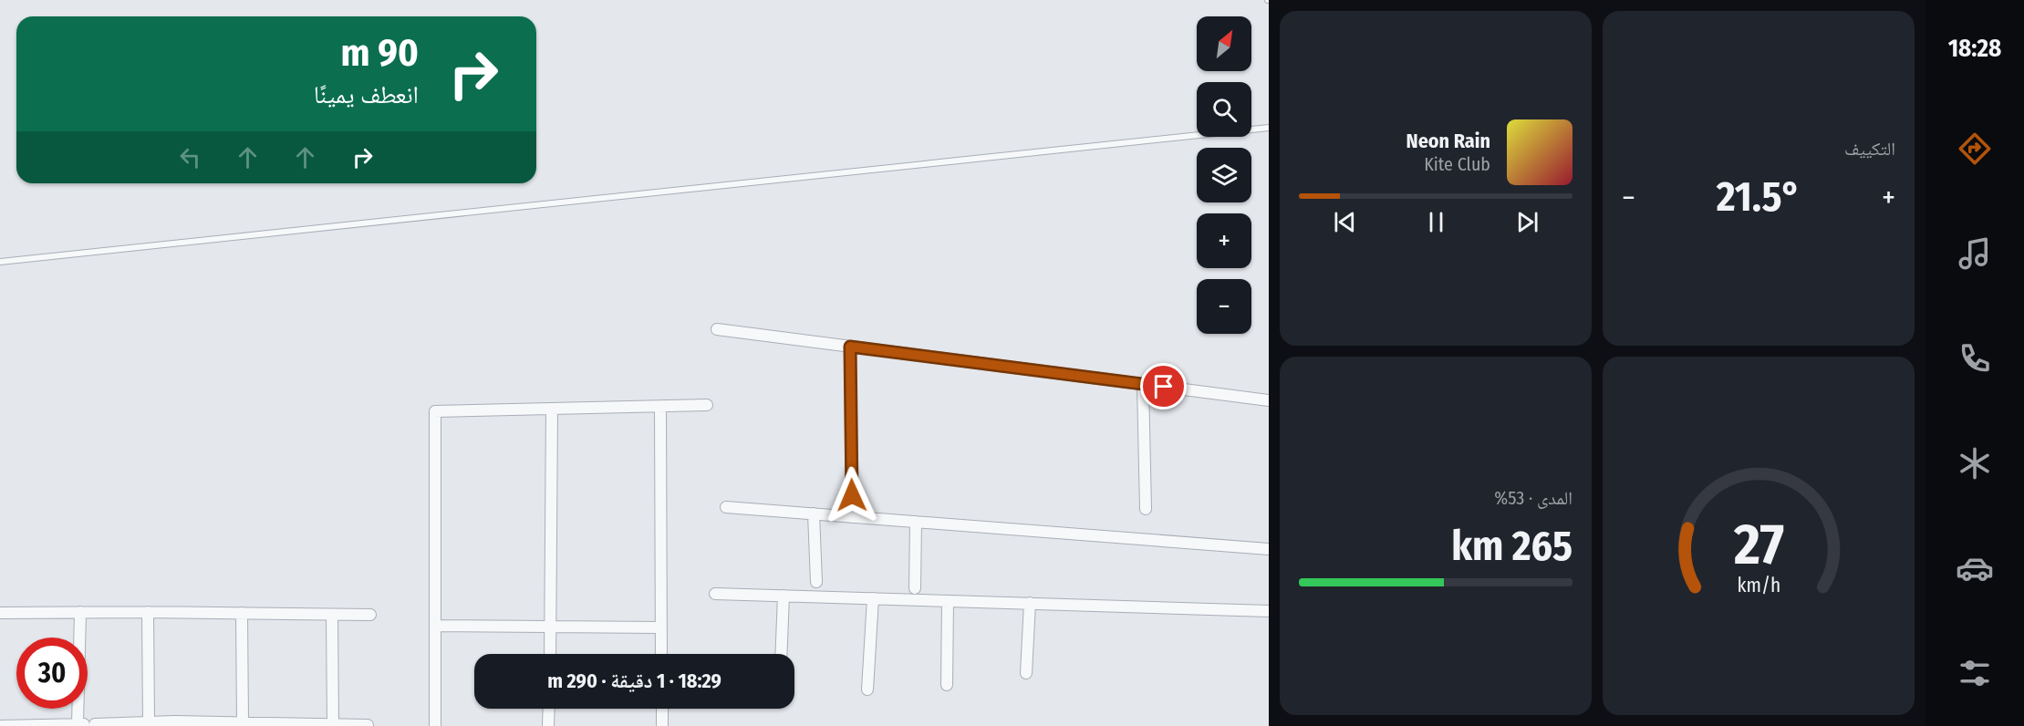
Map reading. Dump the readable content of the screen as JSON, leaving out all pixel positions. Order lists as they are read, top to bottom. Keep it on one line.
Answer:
{"north":"top right","page":{"tabs":"18:28","tile":["التكييف",["المدى · 53%","265 km"]],"map_buttons":["+","−"],"turn":["90 m","انعطف يمينًا"],"song":["Neon Rain","Kite Club"],"heat":["−","21.5°","+"],"limit":"30","trip":"18:29 · 1 دقيقة · 290 m","gauge":["27","km/h"]}}
